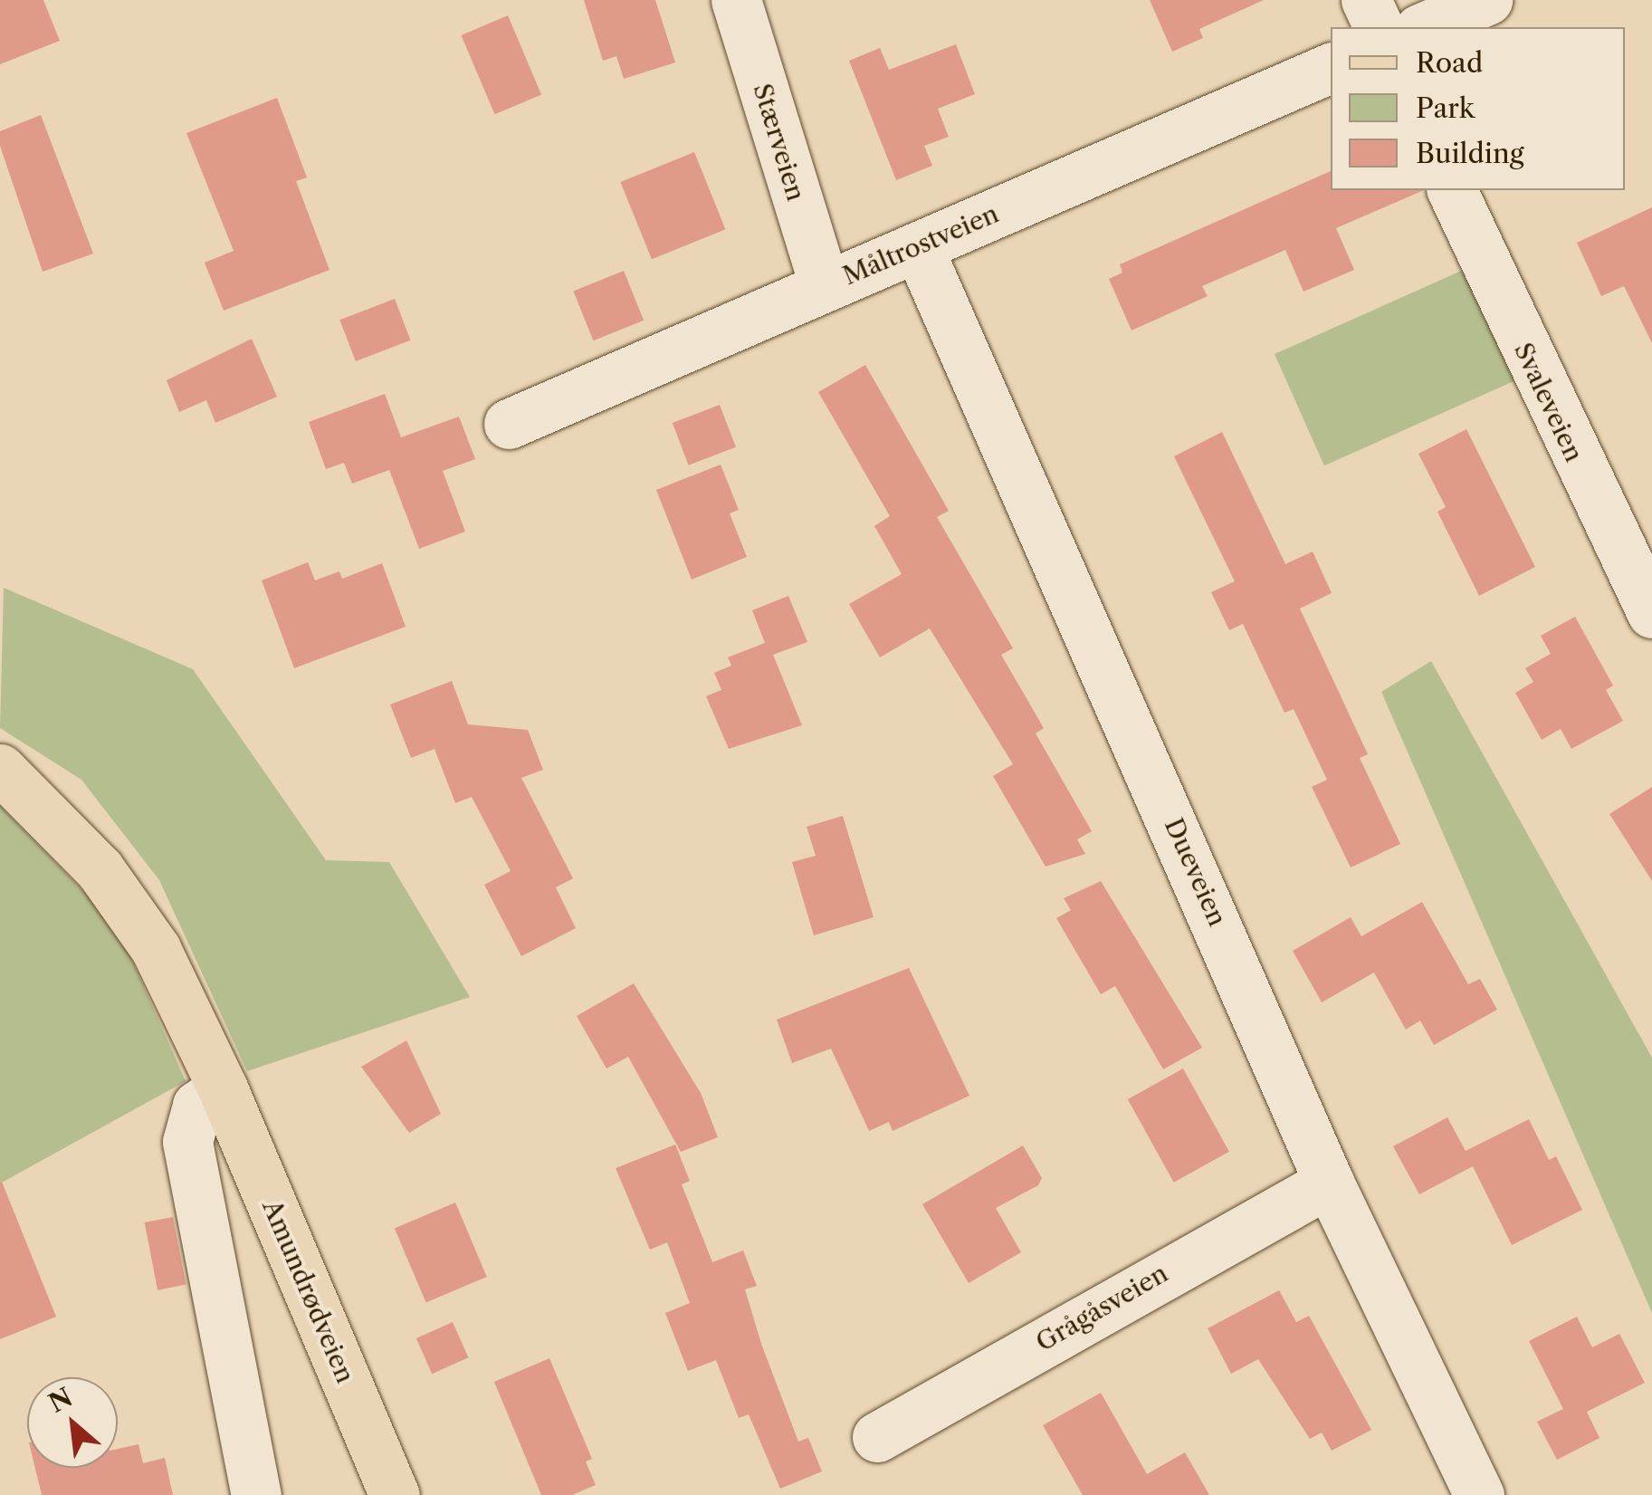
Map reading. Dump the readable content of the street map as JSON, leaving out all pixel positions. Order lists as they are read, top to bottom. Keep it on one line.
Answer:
{"streets":{"main road":["Amundrødveien"],"street":["Stærveien","Måltrostveien","Svaleveien","Dueveien","Grågåsveien"]},"crossings":[["Stærveien","Måltrostveien"],["Måltrostveien","Dueveien"],["Dueveien","Grågåsveien"]],"legend":["Road","Park","Building"],"north":"top left"}
